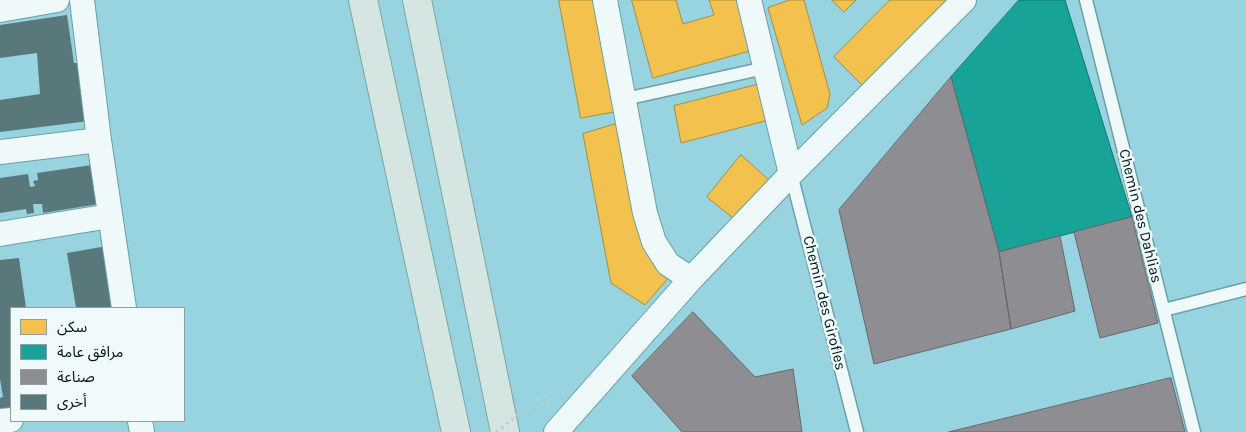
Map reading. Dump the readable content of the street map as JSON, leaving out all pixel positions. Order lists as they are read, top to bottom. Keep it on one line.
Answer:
{"streets":{"lane":["Chemin des Dahlias","Chemin des Girofles"]},"legend":["سكن","مرافق عامة","صناعة","أخرى"]}
